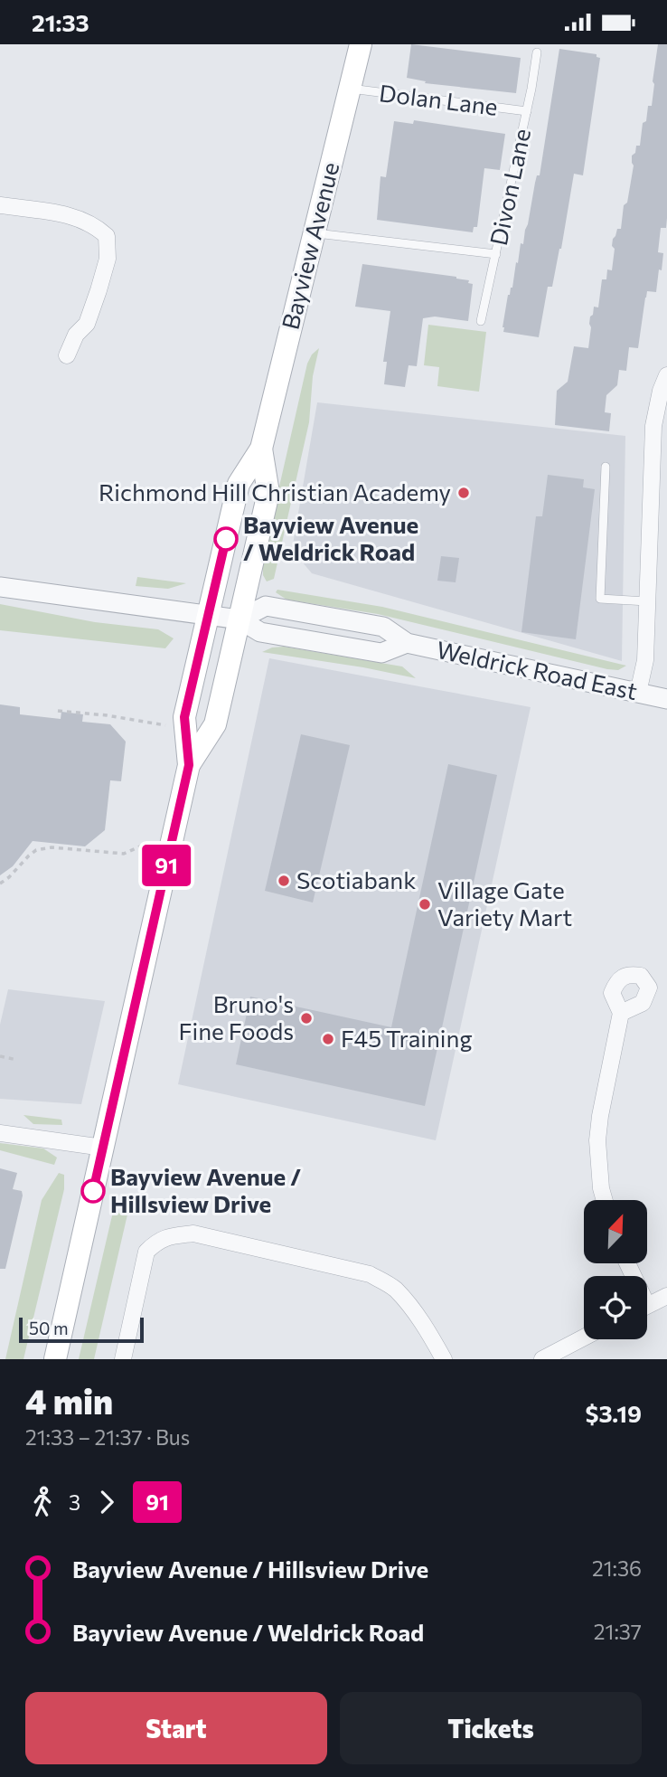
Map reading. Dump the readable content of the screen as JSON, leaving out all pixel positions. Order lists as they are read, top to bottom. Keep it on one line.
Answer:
{"streets":{"main road":["Bayview Avenue"],"street":["Weldrick Road East"],"lane":["Dolan Lane","Divon Lane"]},"crossings":[["Dolan Lane","Divon Lane"],["Dolan Lane","Bayview Avenue"],["Bayview Avenue","Weldrick Road East"]],"places":["Richmond Hill Christian Academy","Bayview Avenue / Weldrick Road","Scotiabank","Village Gate Variety Mart","Bruno's Fine Foods","F45 Training","Bayview Avenue / Hillsview Drive"],"lines":["bus line 91"],"scale_bar":"50 m","north":"top right","page":{"status":"21:33","on_map":"91","scale":"50 m","heading":["4 min","21:33 – 21:37 · Bus","$3.19"],"legs":["3","91"],"list":[{"name":"Bayview Avenue / Hillsview Drive","value":"21:36"},{"name":"Bayview Avenue / Weldrick Road","value":"21:37"}],"buttons":["Start","Tickets"]}}
